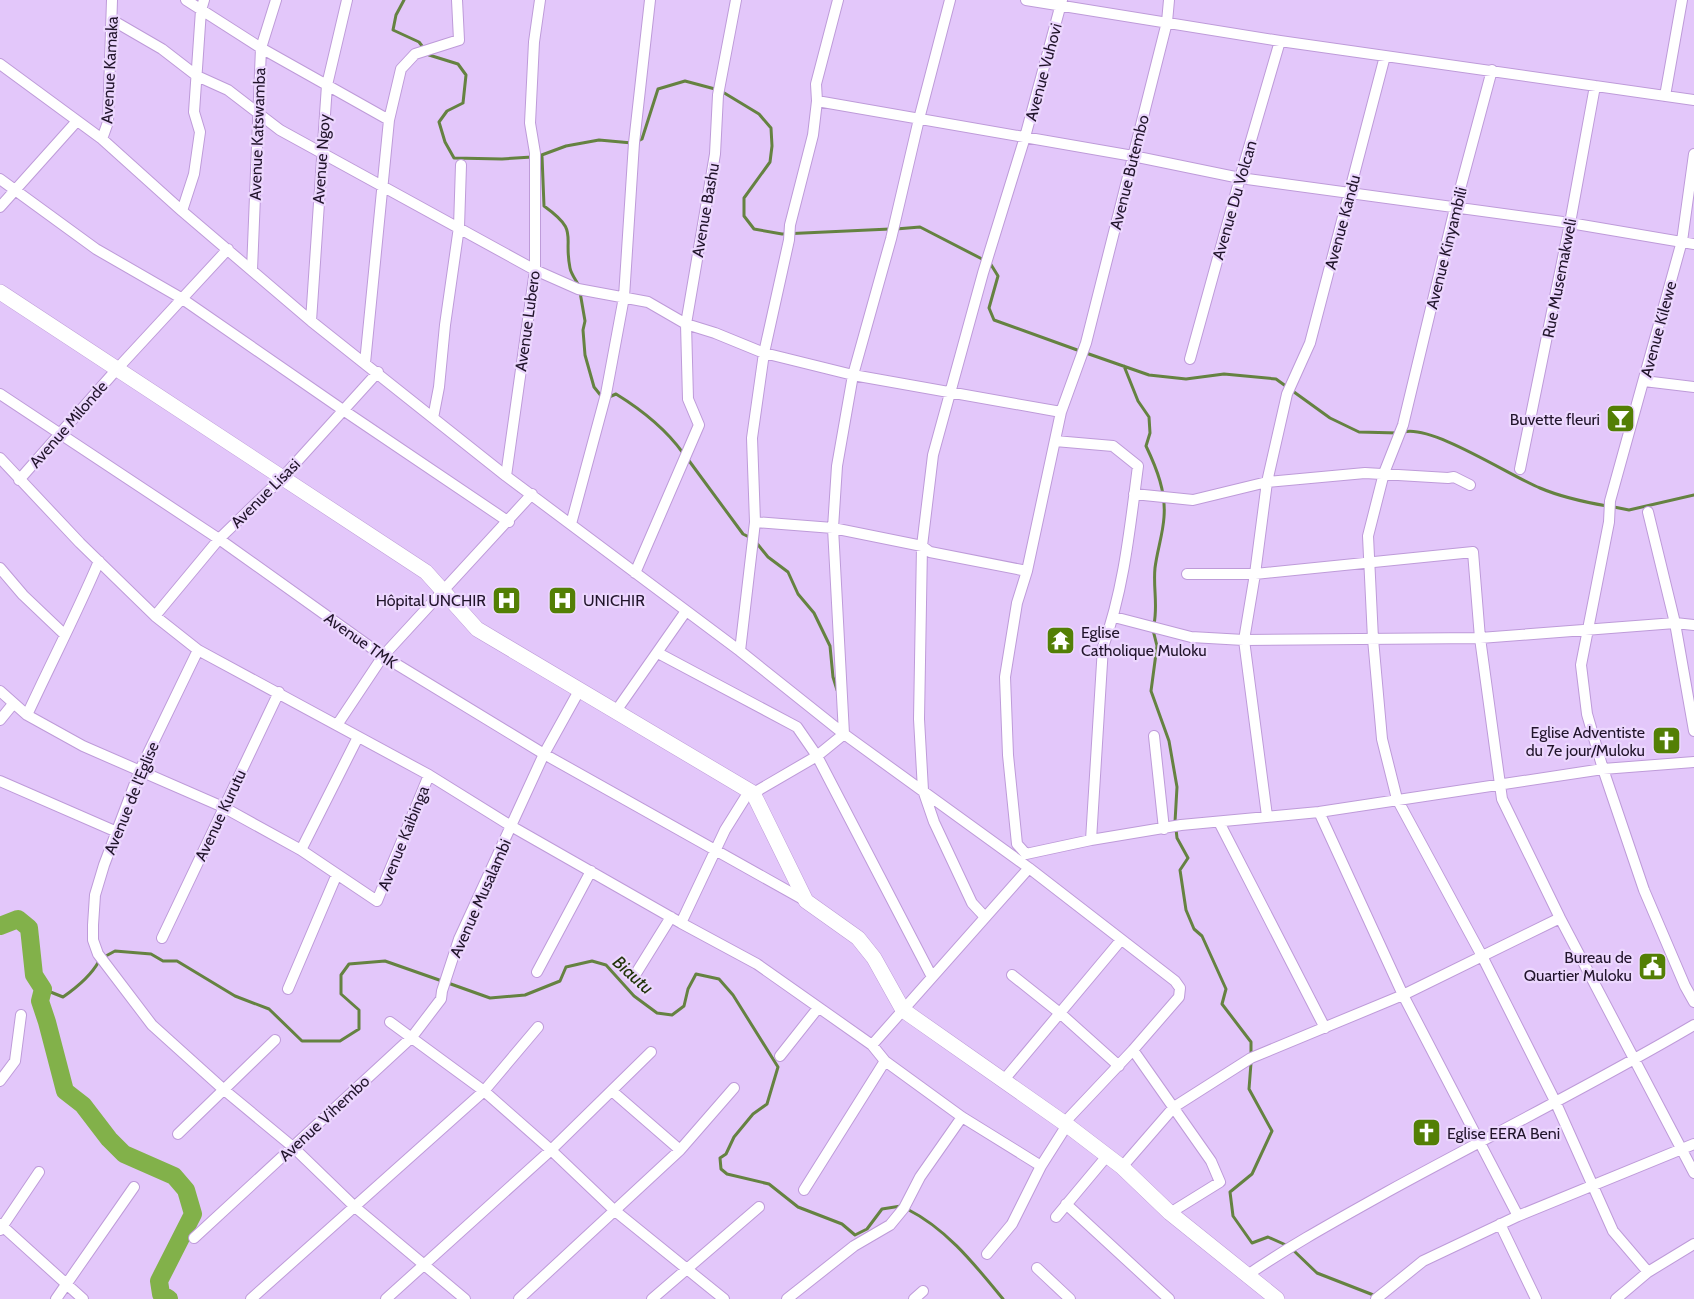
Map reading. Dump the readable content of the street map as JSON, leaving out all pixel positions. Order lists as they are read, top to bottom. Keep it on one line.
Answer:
{"streets":{"street":["Avenue Kamaka","Avenue Vuhovi","Avenue Katswamba","Avenue Ngoy","Avenue Butembo","Avenue Du Volcan","Avenue Bashu","Avenue Kandu","Avenue Kinyambili","Rue Musemakweli","Avenue Lubero","Avenue Kilewe","Avenue Milonde","Avenue Lisasi","Avenue TMK","Avenue de l'Eglise","Avenue Kurutu","Avenue Kaibinga","Avenue Musalambi","Avenue Vihembo"]},"crossings":[["Avenue Milonde","Avenue TMK"],["Avenue Lisasi","Avenue TMK"],["Avenue TMK","Avenue Musalambi"],["Avenue Musalambi","Avenue Vihembo"]],"water":["Biautu"],"places":{"bar":["Buvette fleuri"],"hospital":["Hôpital UNCHIR","UNICHIR"],"temple":["Eglise Catholique Muloku"],"church":["Eglise Adventiste du 7e jour/Muloku","Eglise EERA Beni"],"public building":["Bureau de Quartier Muloku"]}}
